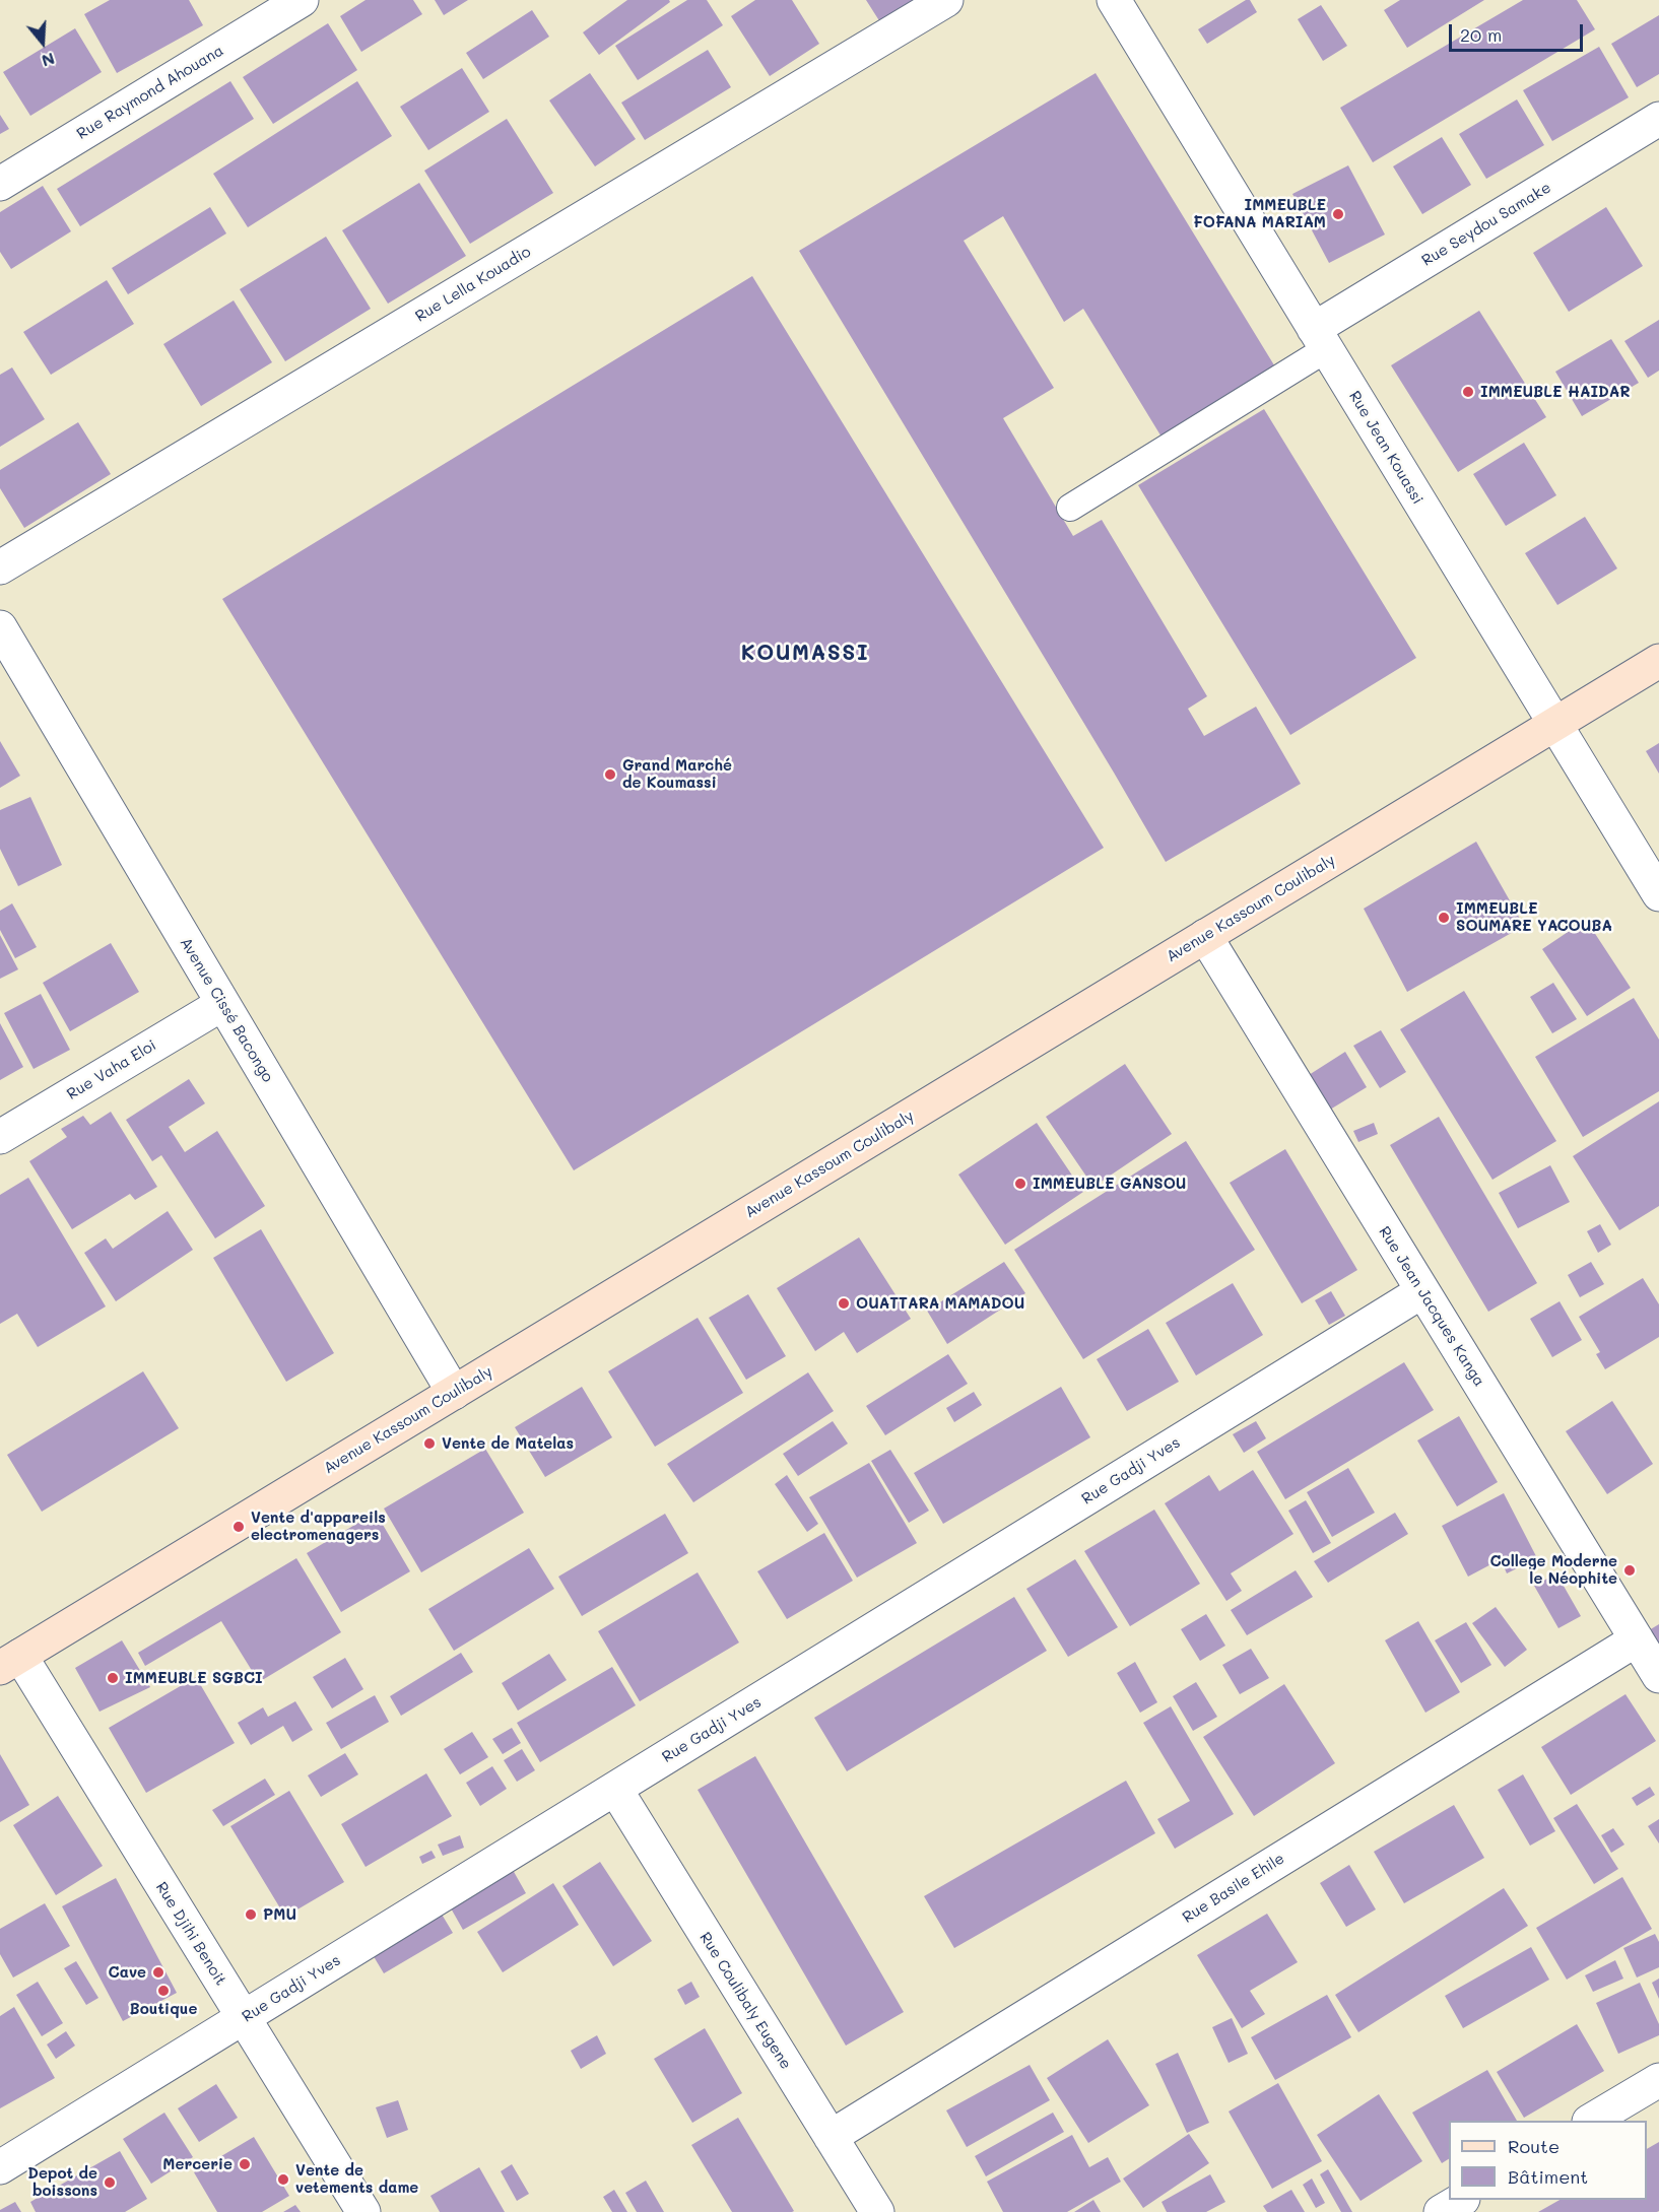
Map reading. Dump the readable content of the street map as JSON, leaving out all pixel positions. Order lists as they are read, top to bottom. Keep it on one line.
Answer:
{"streets":{"street":["Rue Raymond Ahouana","Rue Seydou Samake","Rue Lella Kouadio","Rue Jean Kouassi","Avenue Kassoum Coulibaly","Avenue Cissé Bacongo","Rue Vaha Eloi","Rue Jean Jacques Kanga","Rue Gadji Yves","Rue Basile Ehile","Rue Djihi Benoit","Rue Coulibaly Eugene"]},"crossings":[["Rue Seydou Samake","Rue Jean Kouassi"],["Rue Jean Kouassi","Avenue Kassoum Coulibaly"],["Avenue Kassoum Coulibaly","Avenue Cissé Bacongo"],["Avenue Kassoum Coulibaly","Rue Jean Jacques Kanga"],["Avenue Kassoum Coulibaly","Rue Djihi Benoit"],["Avenue Cissé Bacongo","Rue Vaha Eloi"],["Rue Jean Jacques Kanga","Rue Gadji Yves"],["Rue Jean Jacques Kanga","Rue Basile Ehile"],["Rue Gadji Yves","Rue Djihi Benoit"],["Rue Gadji Yves","Rue Coulibaly Eugene"],["Rue Basile Ehile","Rue Coulibaly Eugene"]],"districts":["KOUMASSI"],"places":["IMMEUBLE FOFANA MARIAM","IMMEUBLE HAIDAR","Grand Marché de Koumassi","IMMEUBLE SOUMARE YACOUBA","IMMEUBLE GANSOU","OUATTARA MAMADOU","Vente de Matelas","Vente d'appareils electromenagers","College Moderne le Néophite","IMMEUBLE SGBCI","PMU","Cave","Boutique","Mercerie","Vente de vetements dame","Depot de boissons"],"legend":["Route","Bâtiment"],"scale_bar":"20 m","north":"bottom"}
